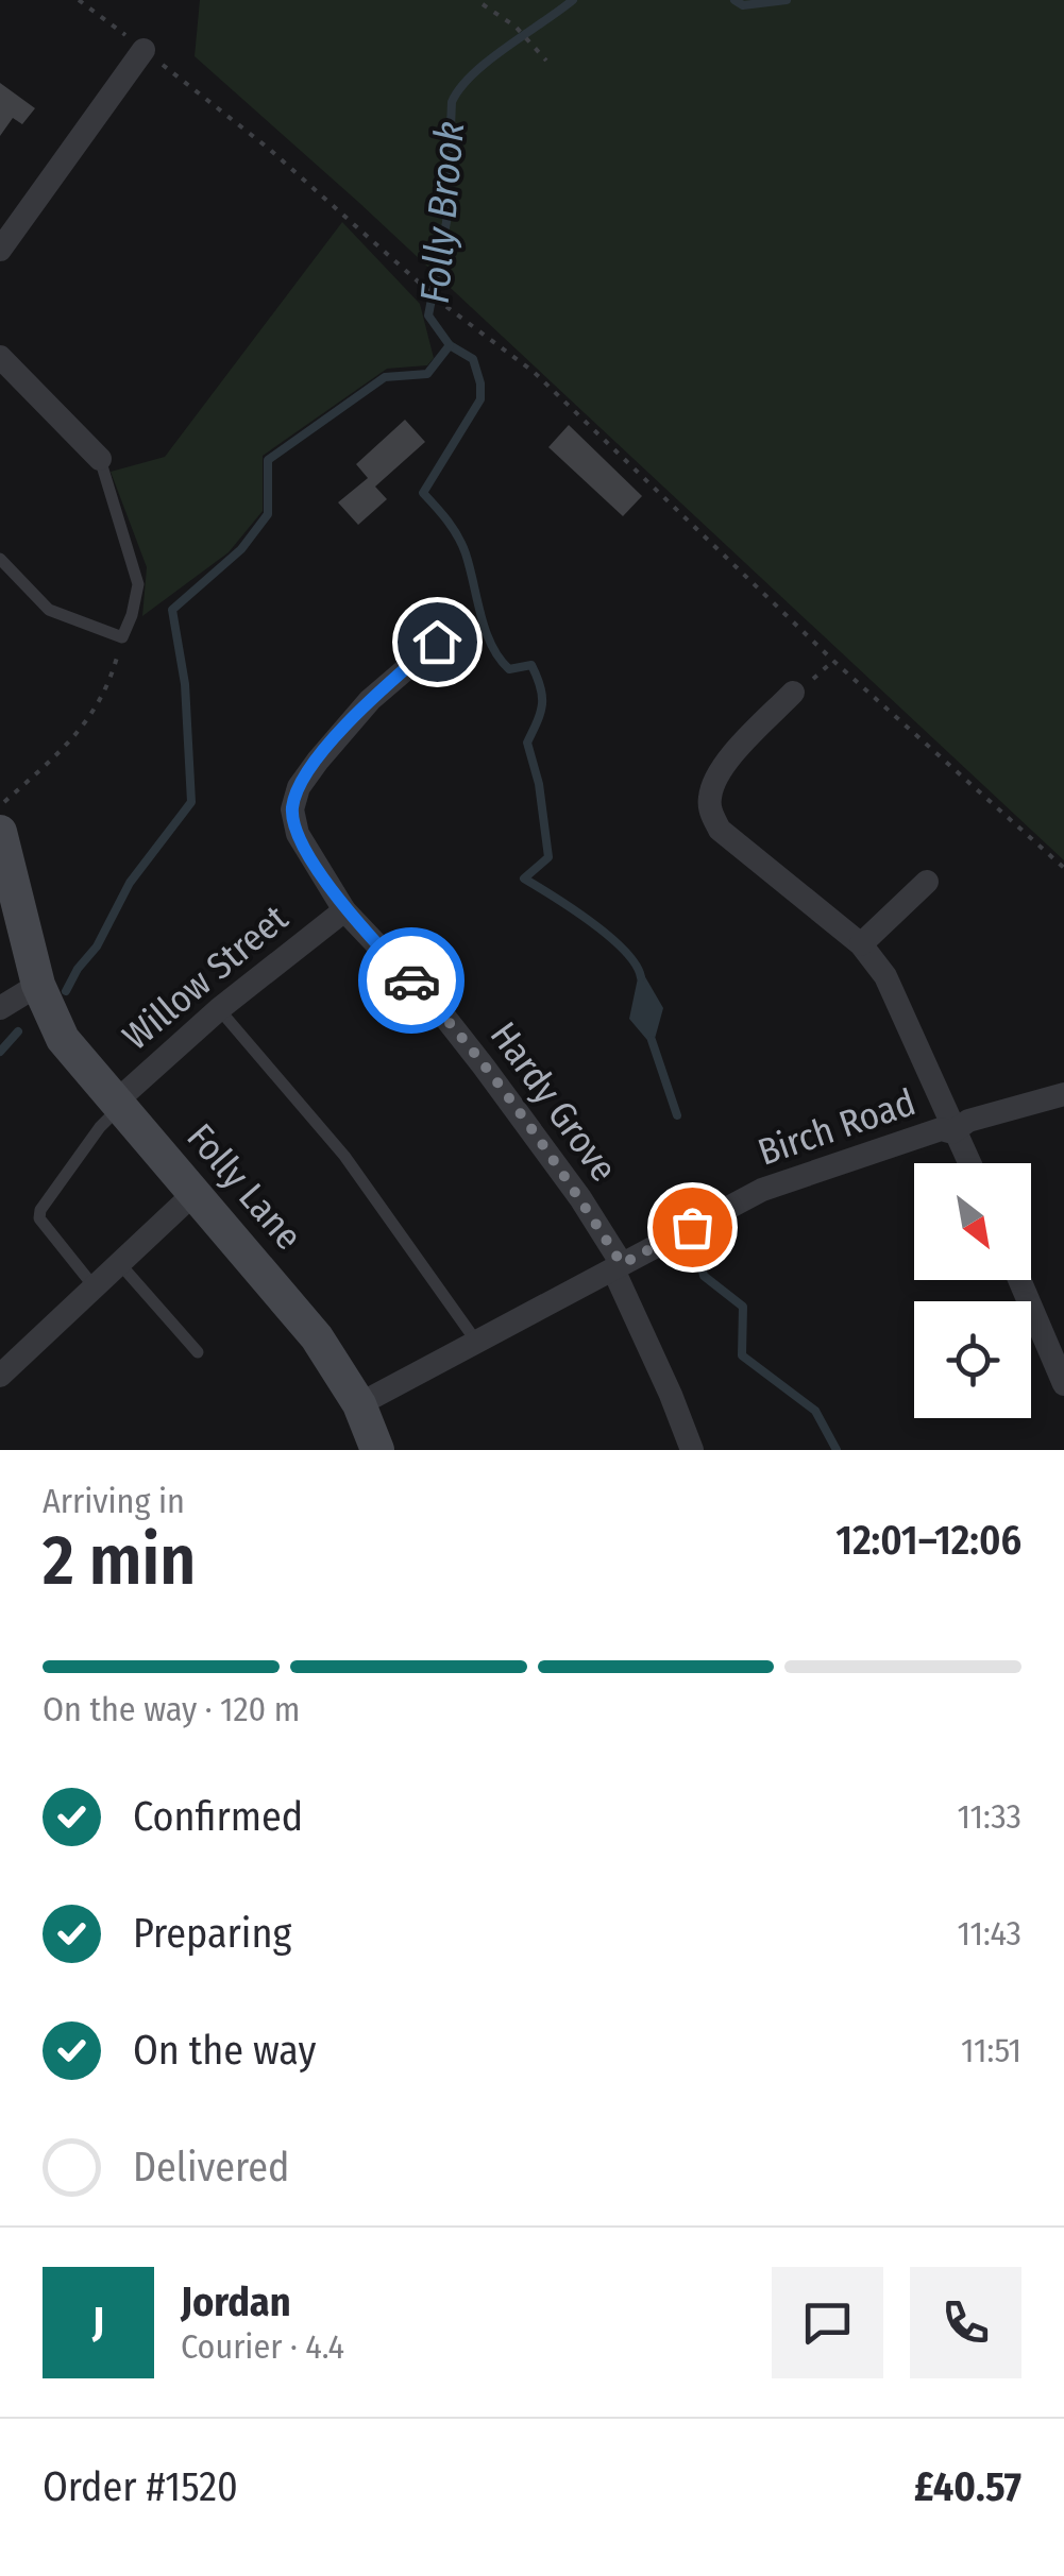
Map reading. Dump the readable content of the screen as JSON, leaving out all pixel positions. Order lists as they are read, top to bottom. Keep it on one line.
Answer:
{"streets":{"main road":["Folly Lane"],"street":["Willow Street","Hardy Grove","Birch Road"]},"crossings":[["Willow Street","Hardy Grove"],["Willow Street","Folly Lane"],["Hardy Grove","Birch Road"],["Birch Road","Folly Lane"]],"water":["Folly Brook"],"north":"bottom right","page":{"heading":["2 min","Arriving in","12:01–12:06"],"panel":["Jordan","Courier · 4.4","Order #1520","£40.57"],"bar":"On the way · 120 m","list":[["Confirmed","11:33"],["Preparing","11:43"],["On the way","11:51"],"Delivered"],"round":"J"}}
